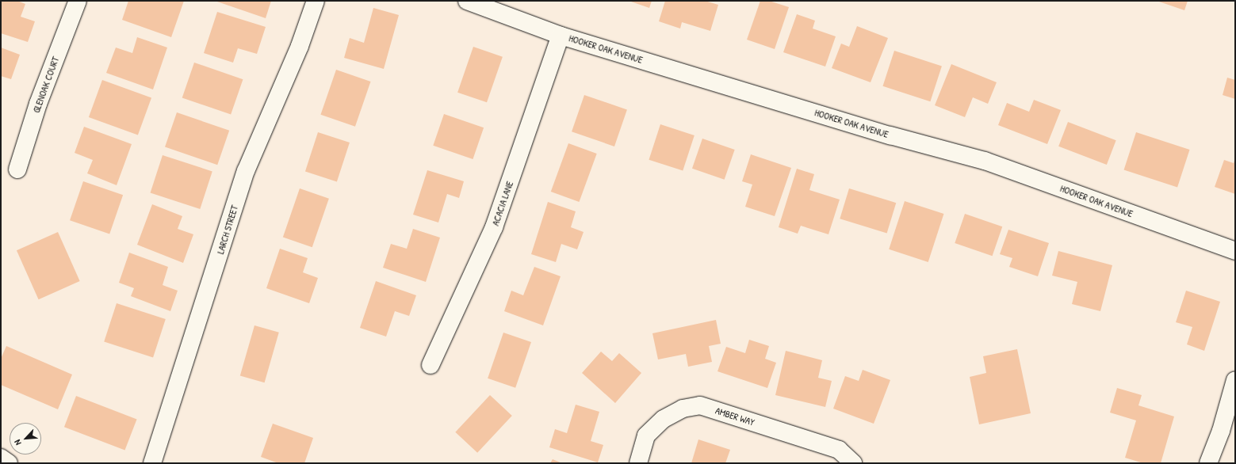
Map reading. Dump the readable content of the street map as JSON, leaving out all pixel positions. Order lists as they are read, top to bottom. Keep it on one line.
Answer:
{"streets":{"street":["HOOKER OAK AVENUE","GLENOAK COURT","ACACIA LANE","LARCH STREET","AMBER WAY"]},"crossings":[["HOOKER OAK AVENUE","ACACIA LANE"]],"north":"bottom left"}
